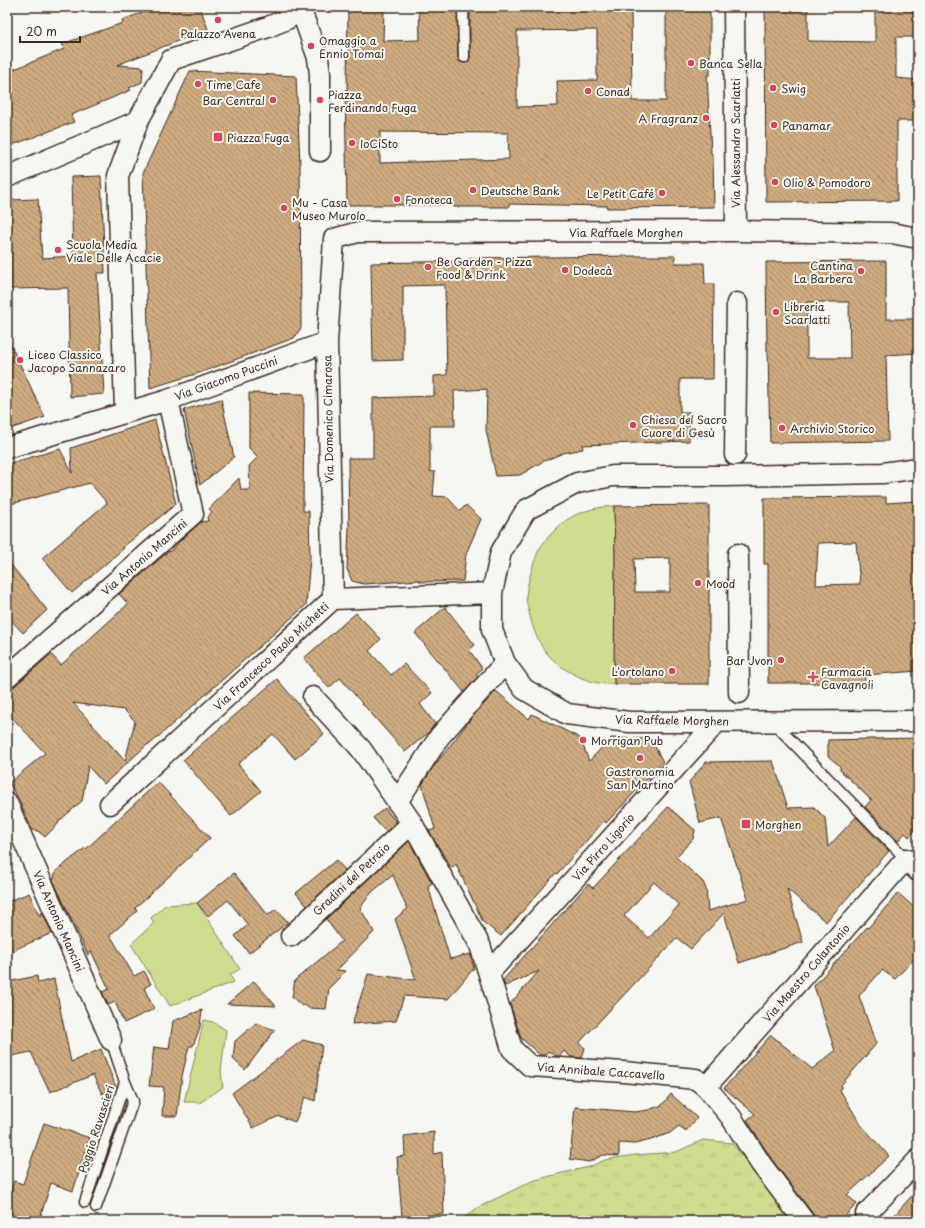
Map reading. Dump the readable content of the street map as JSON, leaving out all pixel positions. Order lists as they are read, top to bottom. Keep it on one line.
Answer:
{"streets":{"street":["Via Alessandro Scarlatti","Via Raffaele Morghen","Via Giacomo Puccini","Via Domenico Cimarosa","Via Antonio Mancini","Via Francesco Paolo Michetti","Via Pirro Ligorio","Gradini del Petraio","Via Maestro Colantonio","Via Annibale Caccavello"],"lane":["Poggio Ravascieri"]},"crossings":[["Via Alessandro Scarlatti","Via Raffaele Morghen"],["Via Raffaele Morghen","Via Domenico Cimarosa"],["Via Raffaele Morghen","Via Francesco Paolo Michetti"],["Via Raffaele Morghen","Via Pirro Ligorio"],["Via Giacomo Puccini","Via Domenico Cimarosa"],["Via Giacomo Puccini","Via Antonio Mancini"],["Via Domenico Cimarosa","Via Francesco Paolo Michetti"],["Via Antonio Mancini","Poggio Ravascieri"],["Via Pirro Ligorio","Via Annibale Caccavello"],["Gradini del Petraio","Via Annibale Caccavello"],["Via Maestro Colantonio","Via Annibale Caccavello"]],"places":{"other":["Palazzo Avena","Omaggio a Ennio Tomai","Banca Sella","Time Cafe","Swig","Conad","Bar Central","Piazza Ferdinando Fuga","A Fragranz","Panamar","IoCiSto","Olio & Pomodoro","Deutsche Bank","Le Petit Café","Fonoteca","Mu - Casa Museo Murolo","Scuola Media Viale Delle Acacie","Be Garden - Pizza Food & Drink","Dodecà","Cantina La Barbera","Libreria Scarlatti","Liceo Classico Jacopo Sannazaro","Chiesa del Sacro Cuore di Gesù","Archivio Storico","Mood","Bar Jvon","L'ortolano","Morrigan Pub","Gastronomia San Martino"],"transit":["Piazza Fuga","Morghen"],"health":["Farmacia Cavagnoli"]},"scale_bar":"20 m"}
